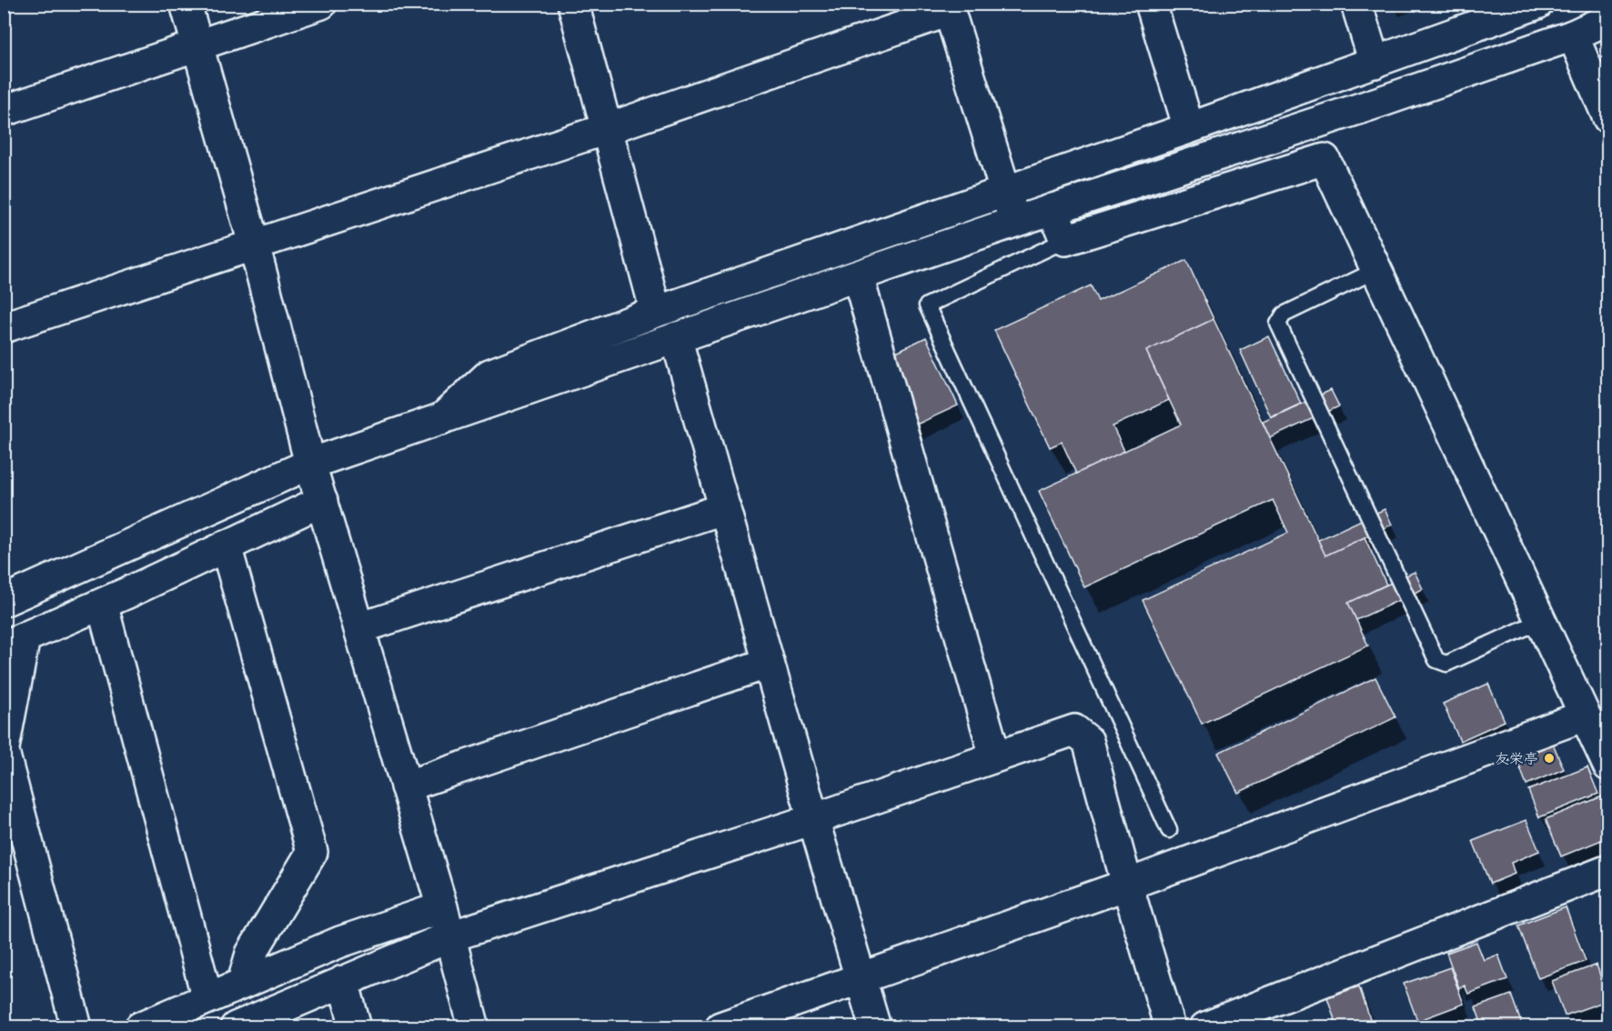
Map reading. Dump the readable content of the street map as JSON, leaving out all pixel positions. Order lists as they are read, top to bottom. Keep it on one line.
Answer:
{"places":["友栄亭"]}
